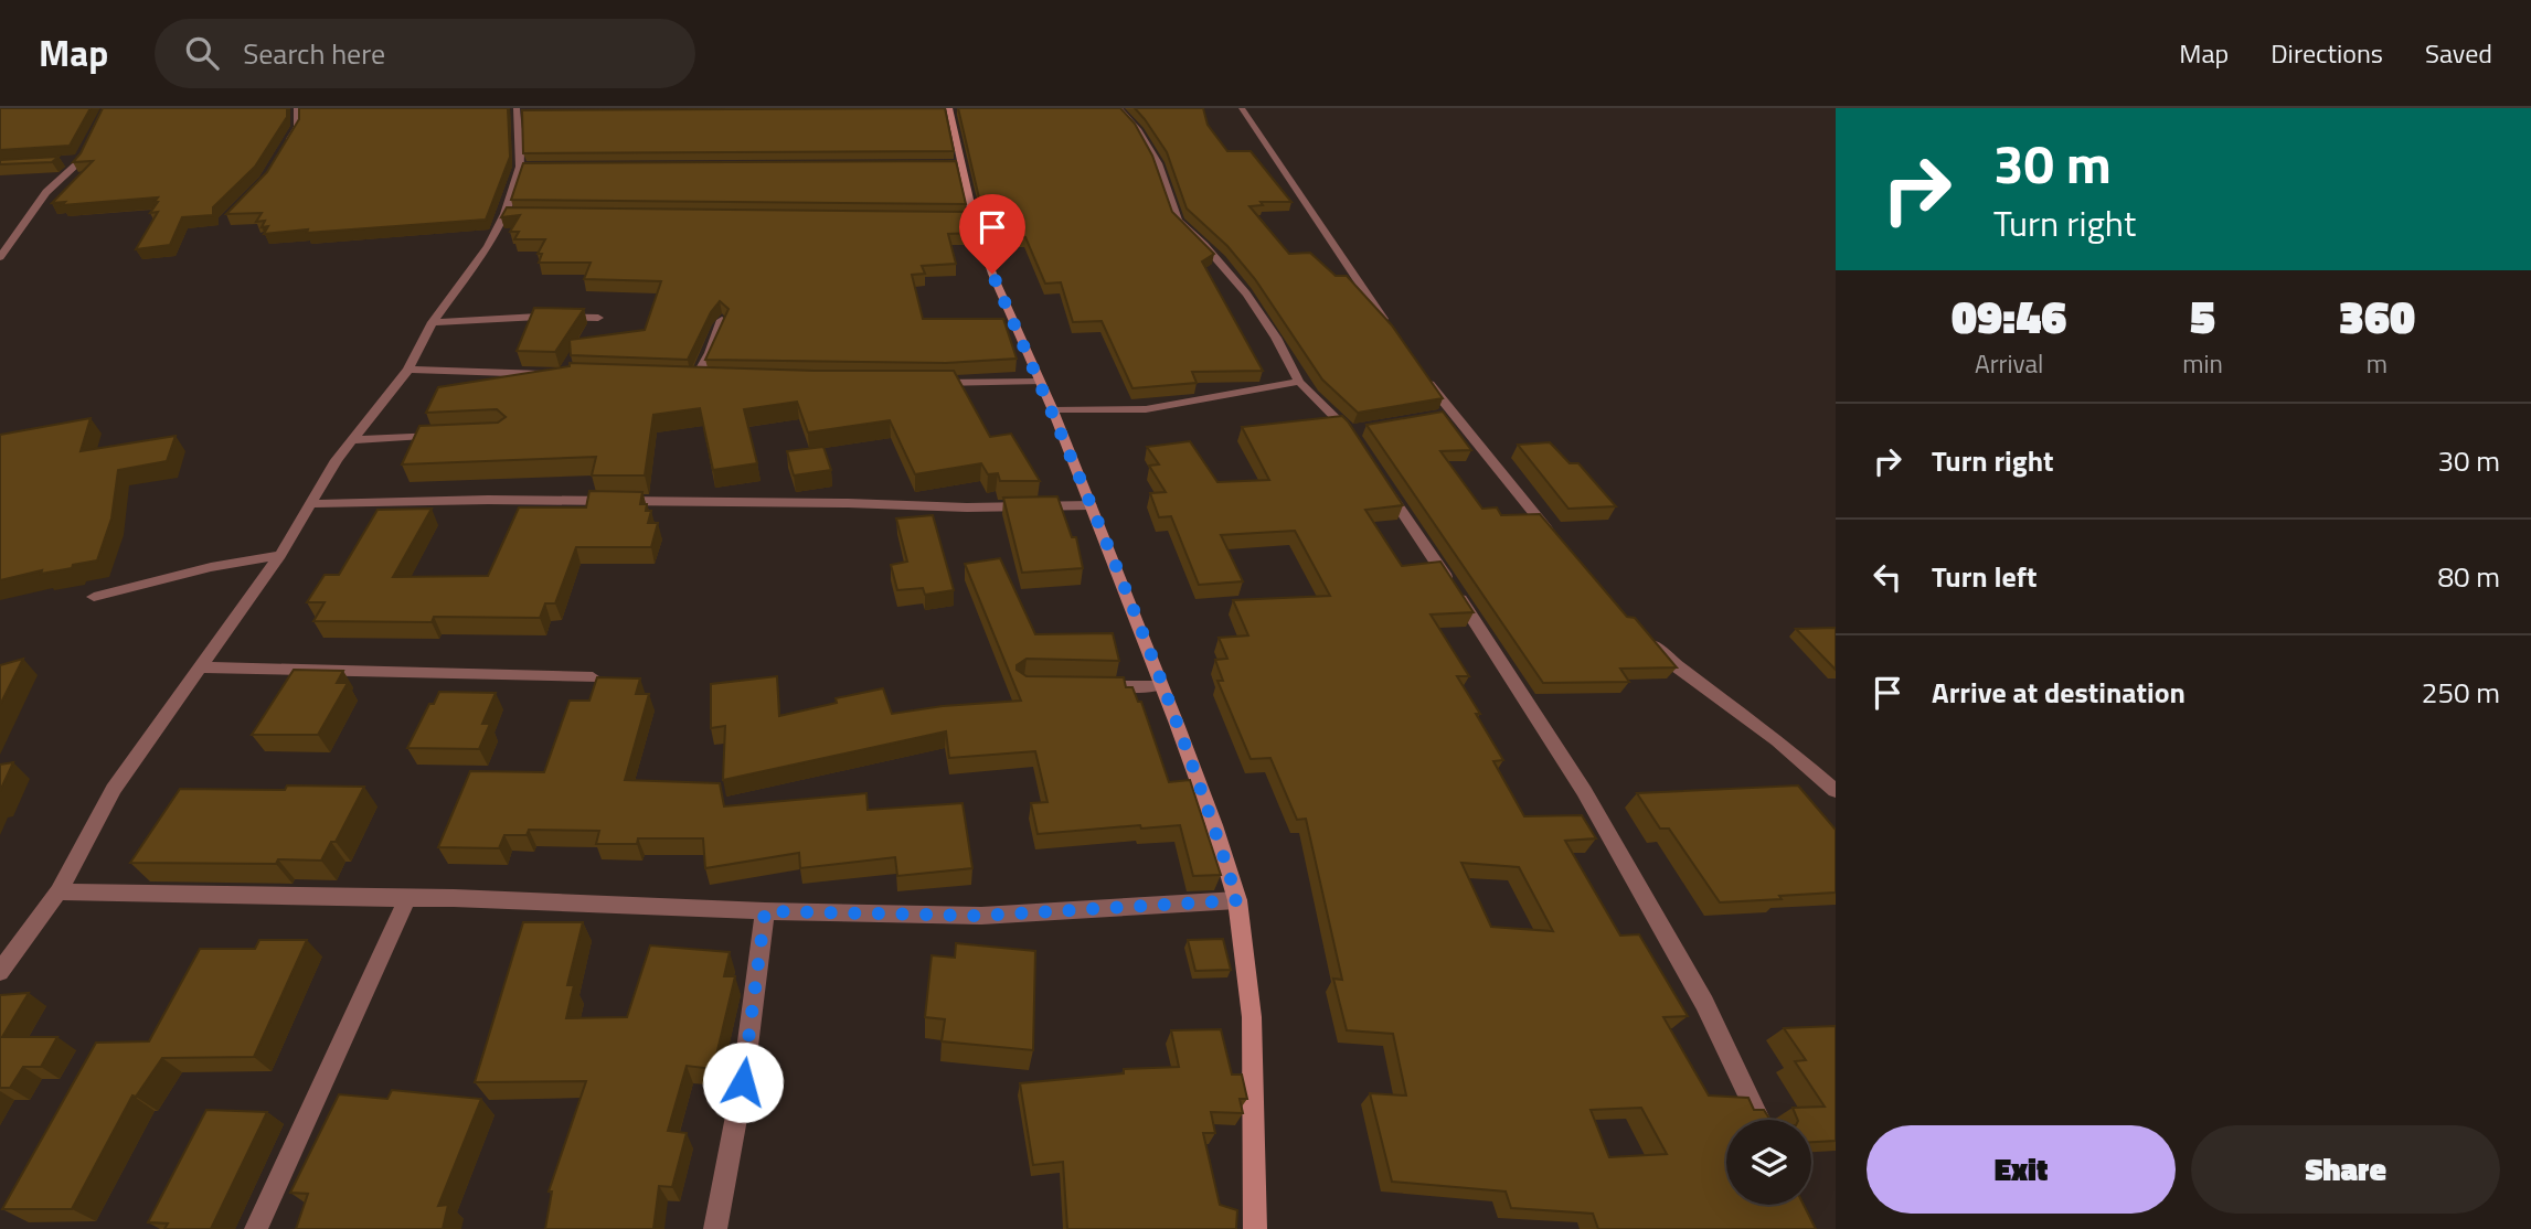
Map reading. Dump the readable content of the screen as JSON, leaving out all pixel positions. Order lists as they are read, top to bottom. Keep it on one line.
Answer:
{"page":{"header":"Map","search":"Search here","nav":["Map","Directions","Saved"],"turn":["30 m","Turn right"],"eta":["09:46","Arrival","5","min","360","m"],"list":[{"name":"Turn right","value":"30 m"},{"name":"Turn left","value":"80 m"},{"name":"Arrive at destination","value":"250 m"}],"buttons":["Exit","Share"]}}
